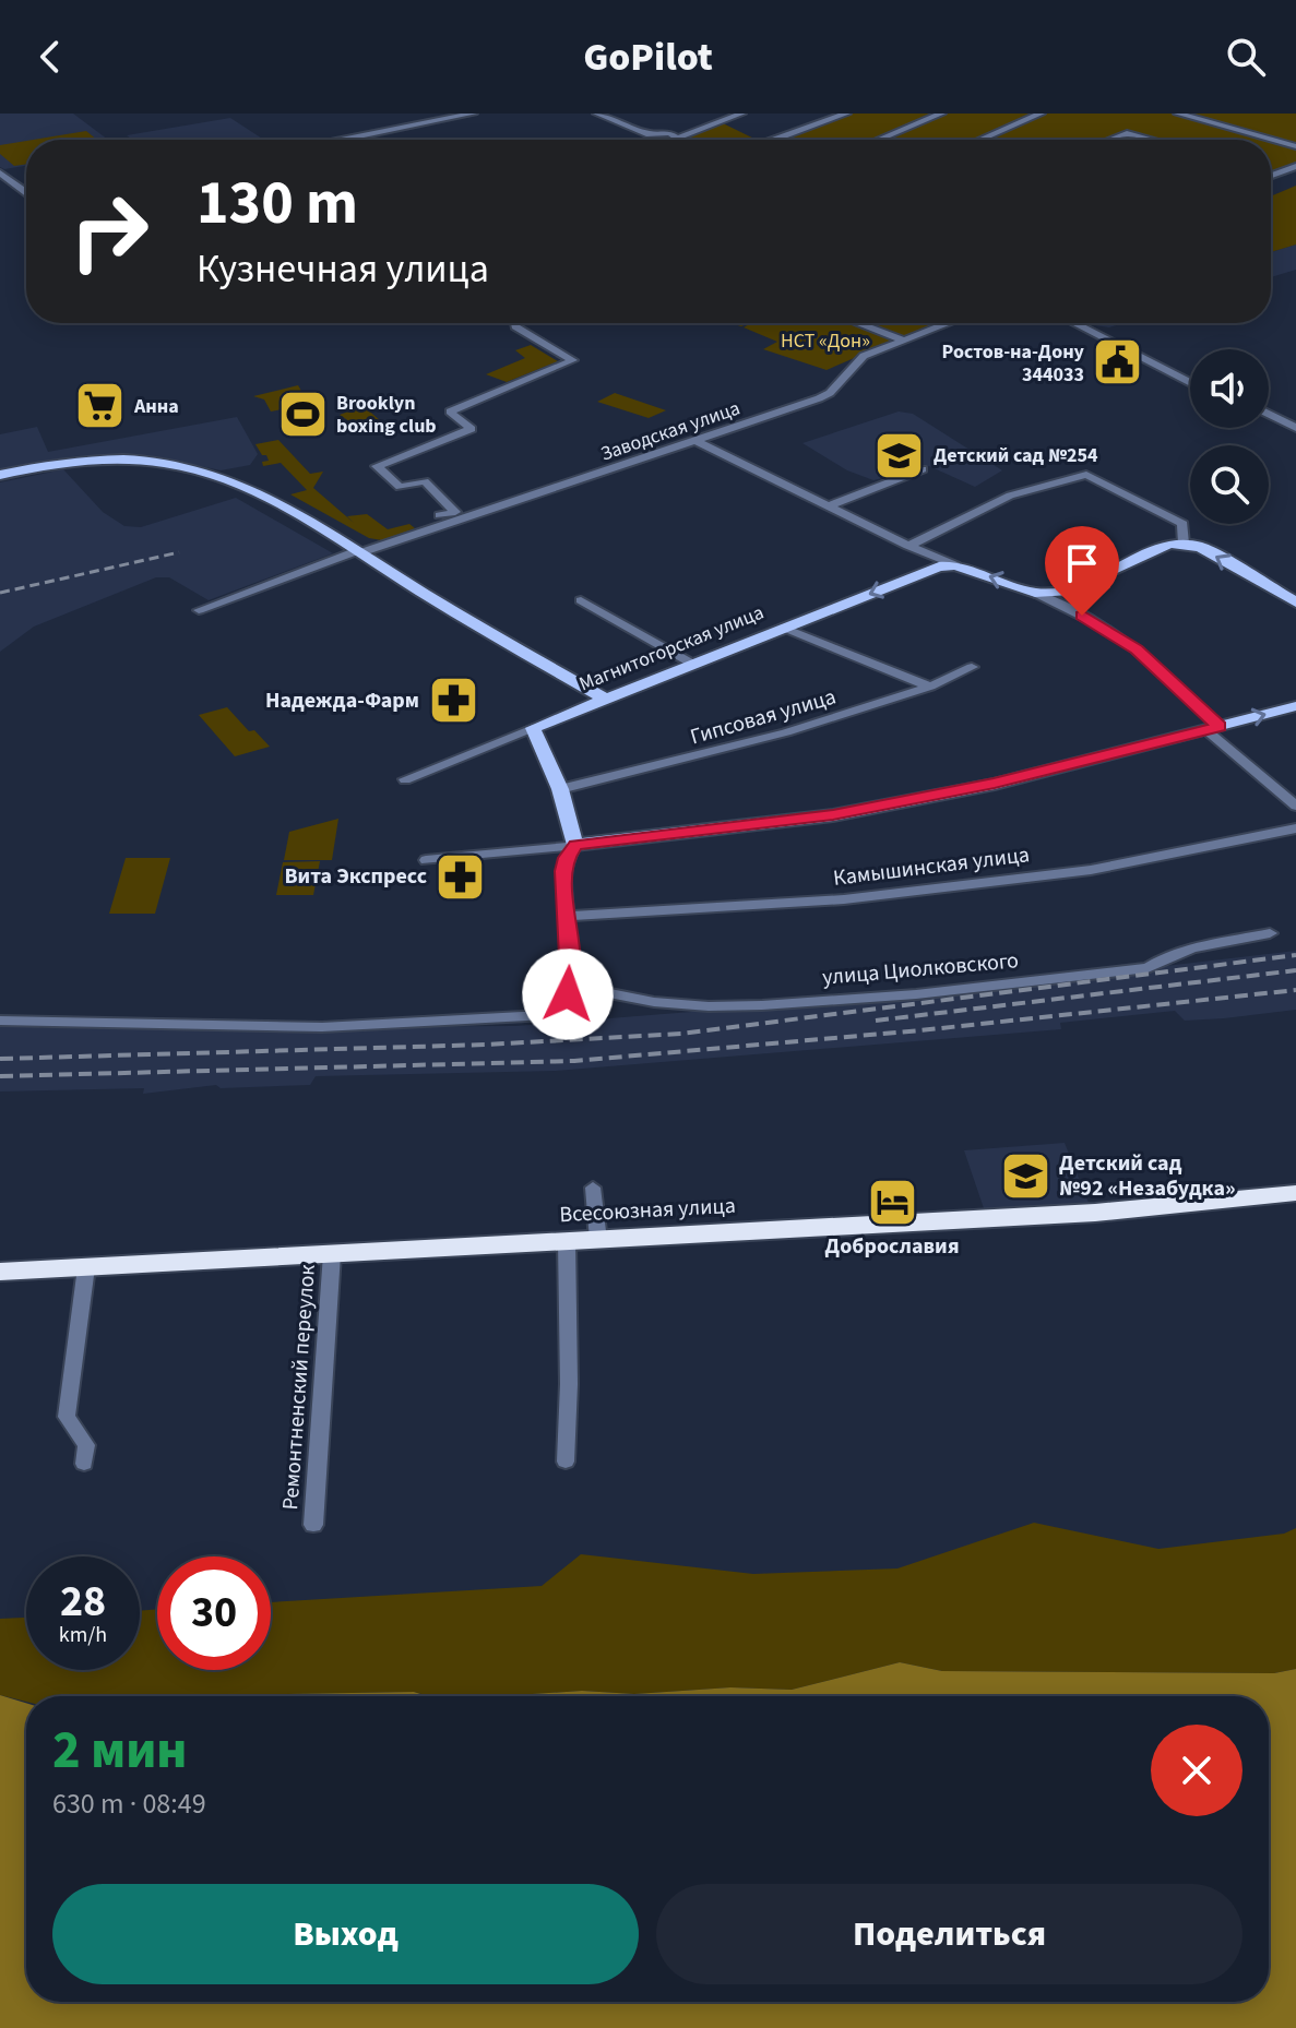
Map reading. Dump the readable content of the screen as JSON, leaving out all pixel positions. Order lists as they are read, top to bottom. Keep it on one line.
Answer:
{"streets":{"highway":["Всесоюзная улица"],"main road":["Магнитогорская улица"],"street":["Заводская улица","Гипсовая улица","Камышинская улица","улица Циолковского","Ремонтненский переулок"]},"crossings":[["Всесоюзная улица","Ремонтненский переулок"]],"parks":["НСТ «Дон»"],"places":{"public building":["Ростов-на-Дону 344033"],"supermarket":["Анна"],"sports":["Brooklyn boxing club"],"school or university":["Детский сад №254","Детский сад №92 «Незабудка»"],"pharmacy":["Надежда-Фарм","Вита Экспресс"],"hotel":["Доброславия"]},"page":{"header":"GoPilot","turn":["130 m","Кузнечная улица"],"speed":"28 km/h","limit":"30","heading":["2 мин","630 m · 08:49"],"buttons":["Выход","Поделиться"]}}
